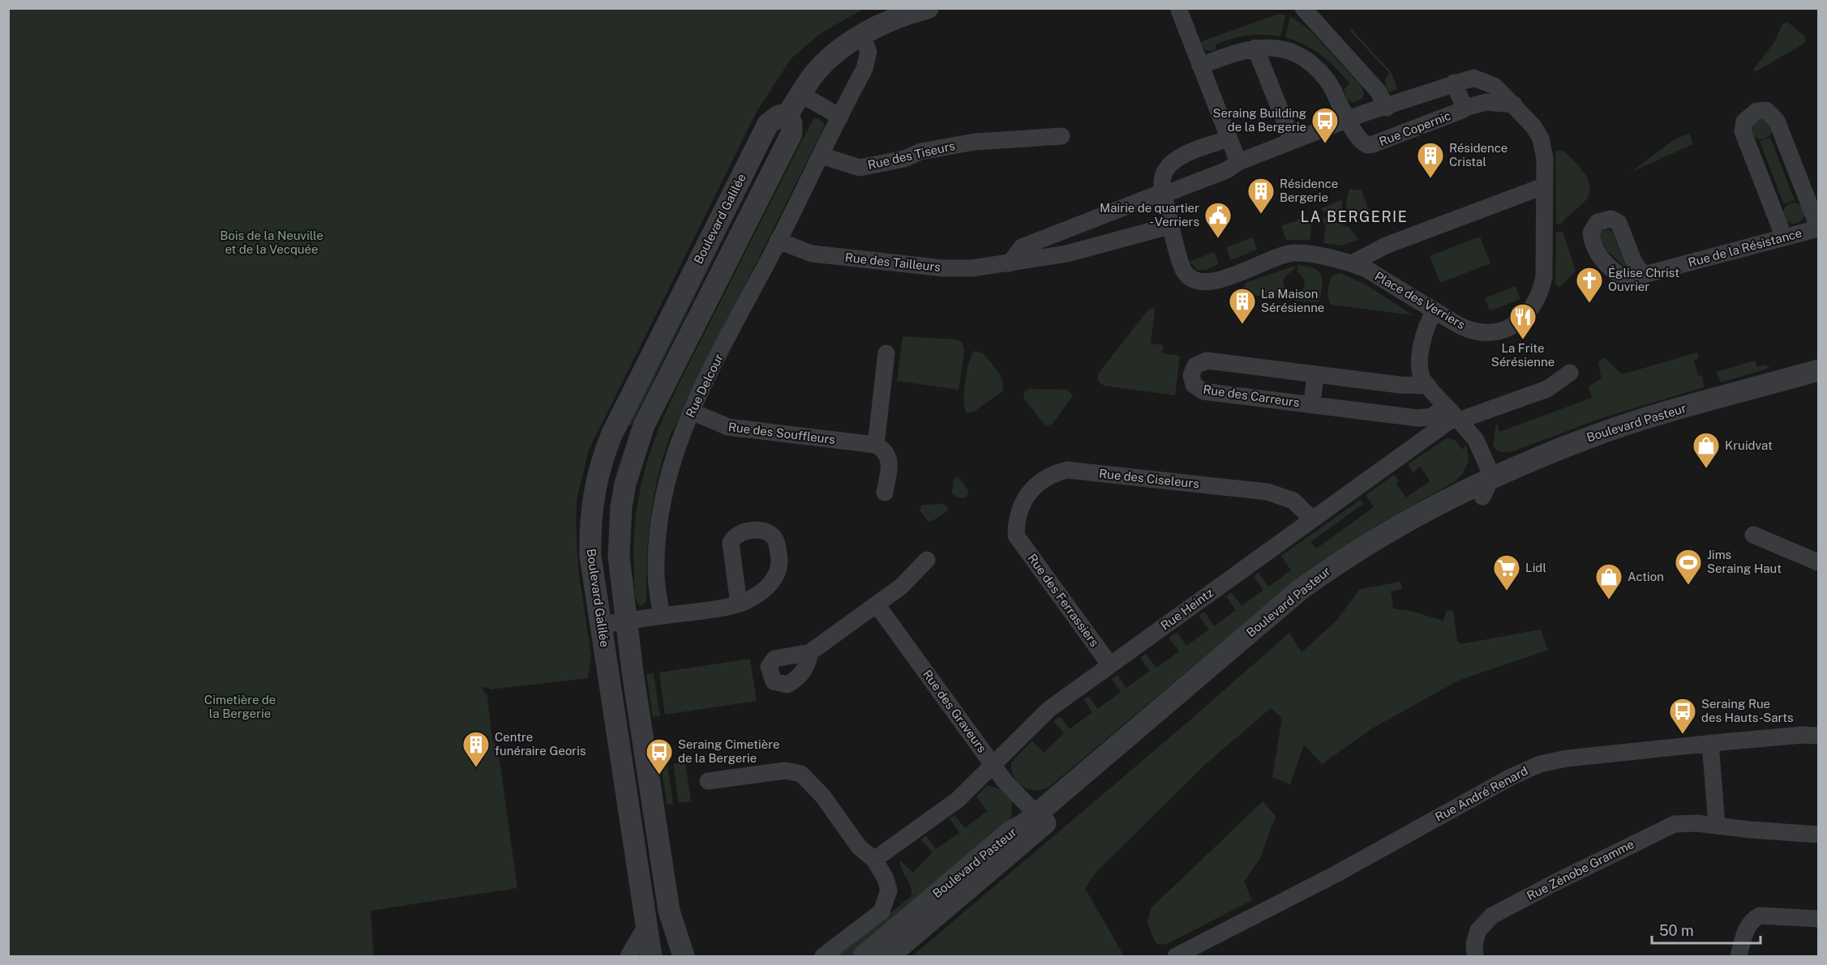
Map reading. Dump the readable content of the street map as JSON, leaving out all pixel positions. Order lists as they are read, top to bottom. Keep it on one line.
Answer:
{"streets":{"street":["Rue Copernic","Rue des Tiseurs","Boulevard Galilée","Rue de la Résistance","Rue des Tailleurs","Place des Verriers","Rue Delcour","Rue des Carreurs","Boulevard Pasteur","Rue des Souffleurs","Rue des Ciseleurs","Rue des Ferrassiers","Rue Heintz","Rue des Graveurs","Rue André Renard","Rue Zénobe Gramme"]},"crossings":[["Rue Copernic","Place des Verriers"],["Rue des Tiseurs","Rue Delcour"],["Boulevard Galilée","Rue Delcour"],["Rue des Tailleurs","Place des Verriers"],["Rue des Tailleurs","Rue Delcour"],["Rue Delcour","Rue des Souffleurs"],["Rue des Carreurs","Rue Heintz"],["Boulevard Pasteur","Rue des Graveurs"],["Rue des Ciseleurs","Rue des Ferrassiers"],["Rue des Ciseleurs","Rue Heintz"],["Rue des Ferrassiers","Rue Heintz"],["Rue Heintz","Rue des Graveurs"]],"districts":["LA BERGERIE"],"parks":["Bois de la Neuville et de la Vecquée","Cimetière de la Bergerie"],"places":{"bus stop":["Seraing Building de la Bergerie","Seraing Rue des Hauts-Sarts","Seraing Cimetière de la Bergerie"],"building":["Résidence Cristal","Résidence Bergerie","La Maison Sérésienne","Centre funéraire Georis"],"public building":["Mairie de quartier - Verriers"],"church":["Église Christ Ouvrier"],"restaurant":["La Frite Sérésienne"],"shop":["Kruidvat","Action"],"sports":["Jims Seraing Haut"],"supermarket":["Lidl"]},"scale_bar":"50 m"}
